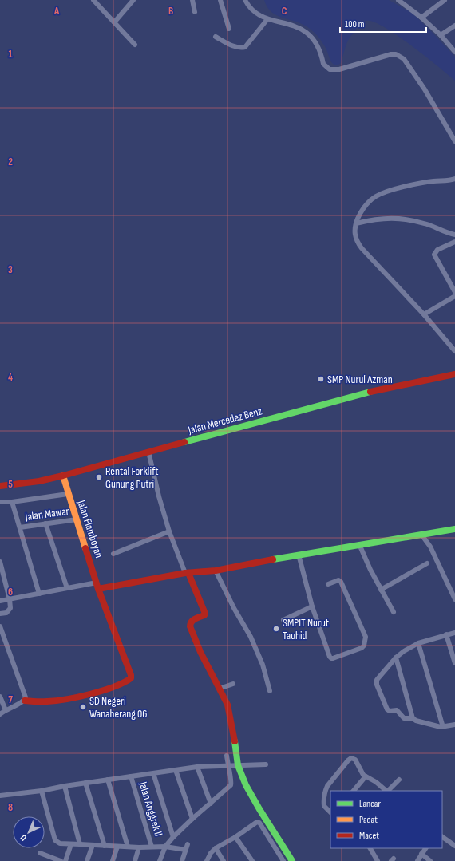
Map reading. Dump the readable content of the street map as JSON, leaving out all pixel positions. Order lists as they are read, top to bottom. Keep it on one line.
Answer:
{"streets":{"street":["Jalan Mercedez Benz","Jalan Mawar","Jalan Flamboyan","Jalan Anggrek II"]},"crossings":[["Jalan Mercedez Benz","Jalan Flamboyan"],["Jalan Mawar","Jalan Flamboyan"]],"places":["SMP Nurul Azman","Rental Forklift Gunung Putri","SMPIT Nurut Tauhid","SD Negeri Wanaherang 06"],"legend":["Lancar","Padat","Macet"],"scale_bar":"100 m","north":"bottom left","grid":{"columns":["A","B","C"],"rows":["1","2","3","4","5","6","7","8"]}}
